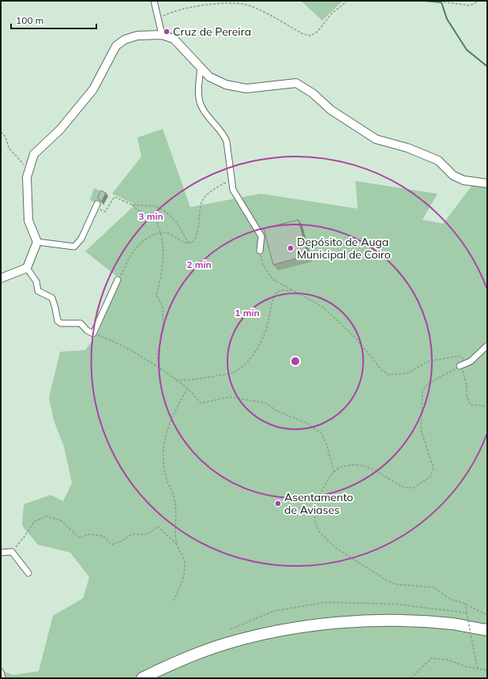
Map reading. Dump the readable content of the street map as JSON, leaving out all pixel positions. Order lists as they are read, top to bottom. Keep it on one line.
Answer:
{"places":["Cruz de Pereira","Depósito de Auga Municipal de Coiro","Asentamento de Aviases"],"scale_bar":"100 m","rings":["3 min","2 min","1 min"]}
